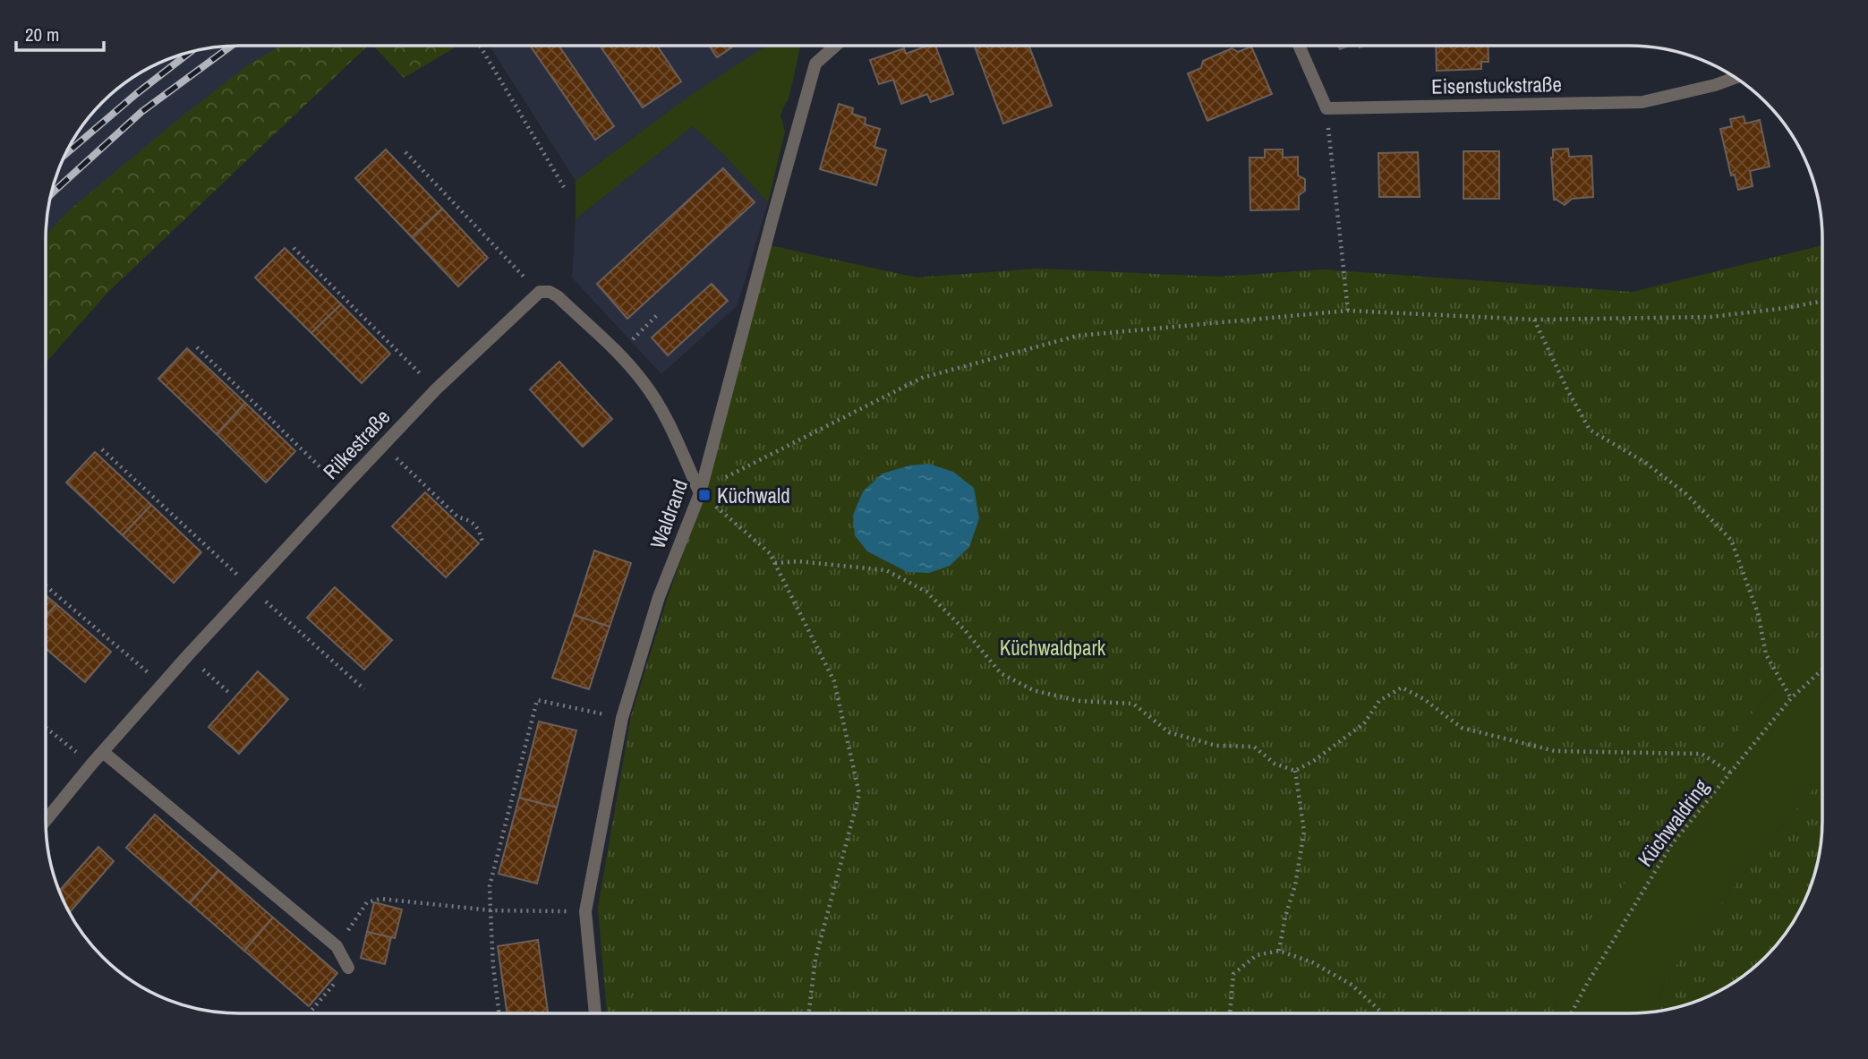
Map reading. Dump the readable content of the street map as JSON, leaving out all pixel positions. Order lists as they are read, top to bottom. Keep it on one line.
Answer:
{"streets":{"street":["Eisenstuckstraße","Rilkestraße","Waldrand"],"path":["Küchwaldring"]},"parks":["Küchwaldpark"],"places":{"transit":["Küchwald"]},"scale_bar":"20 m"}
